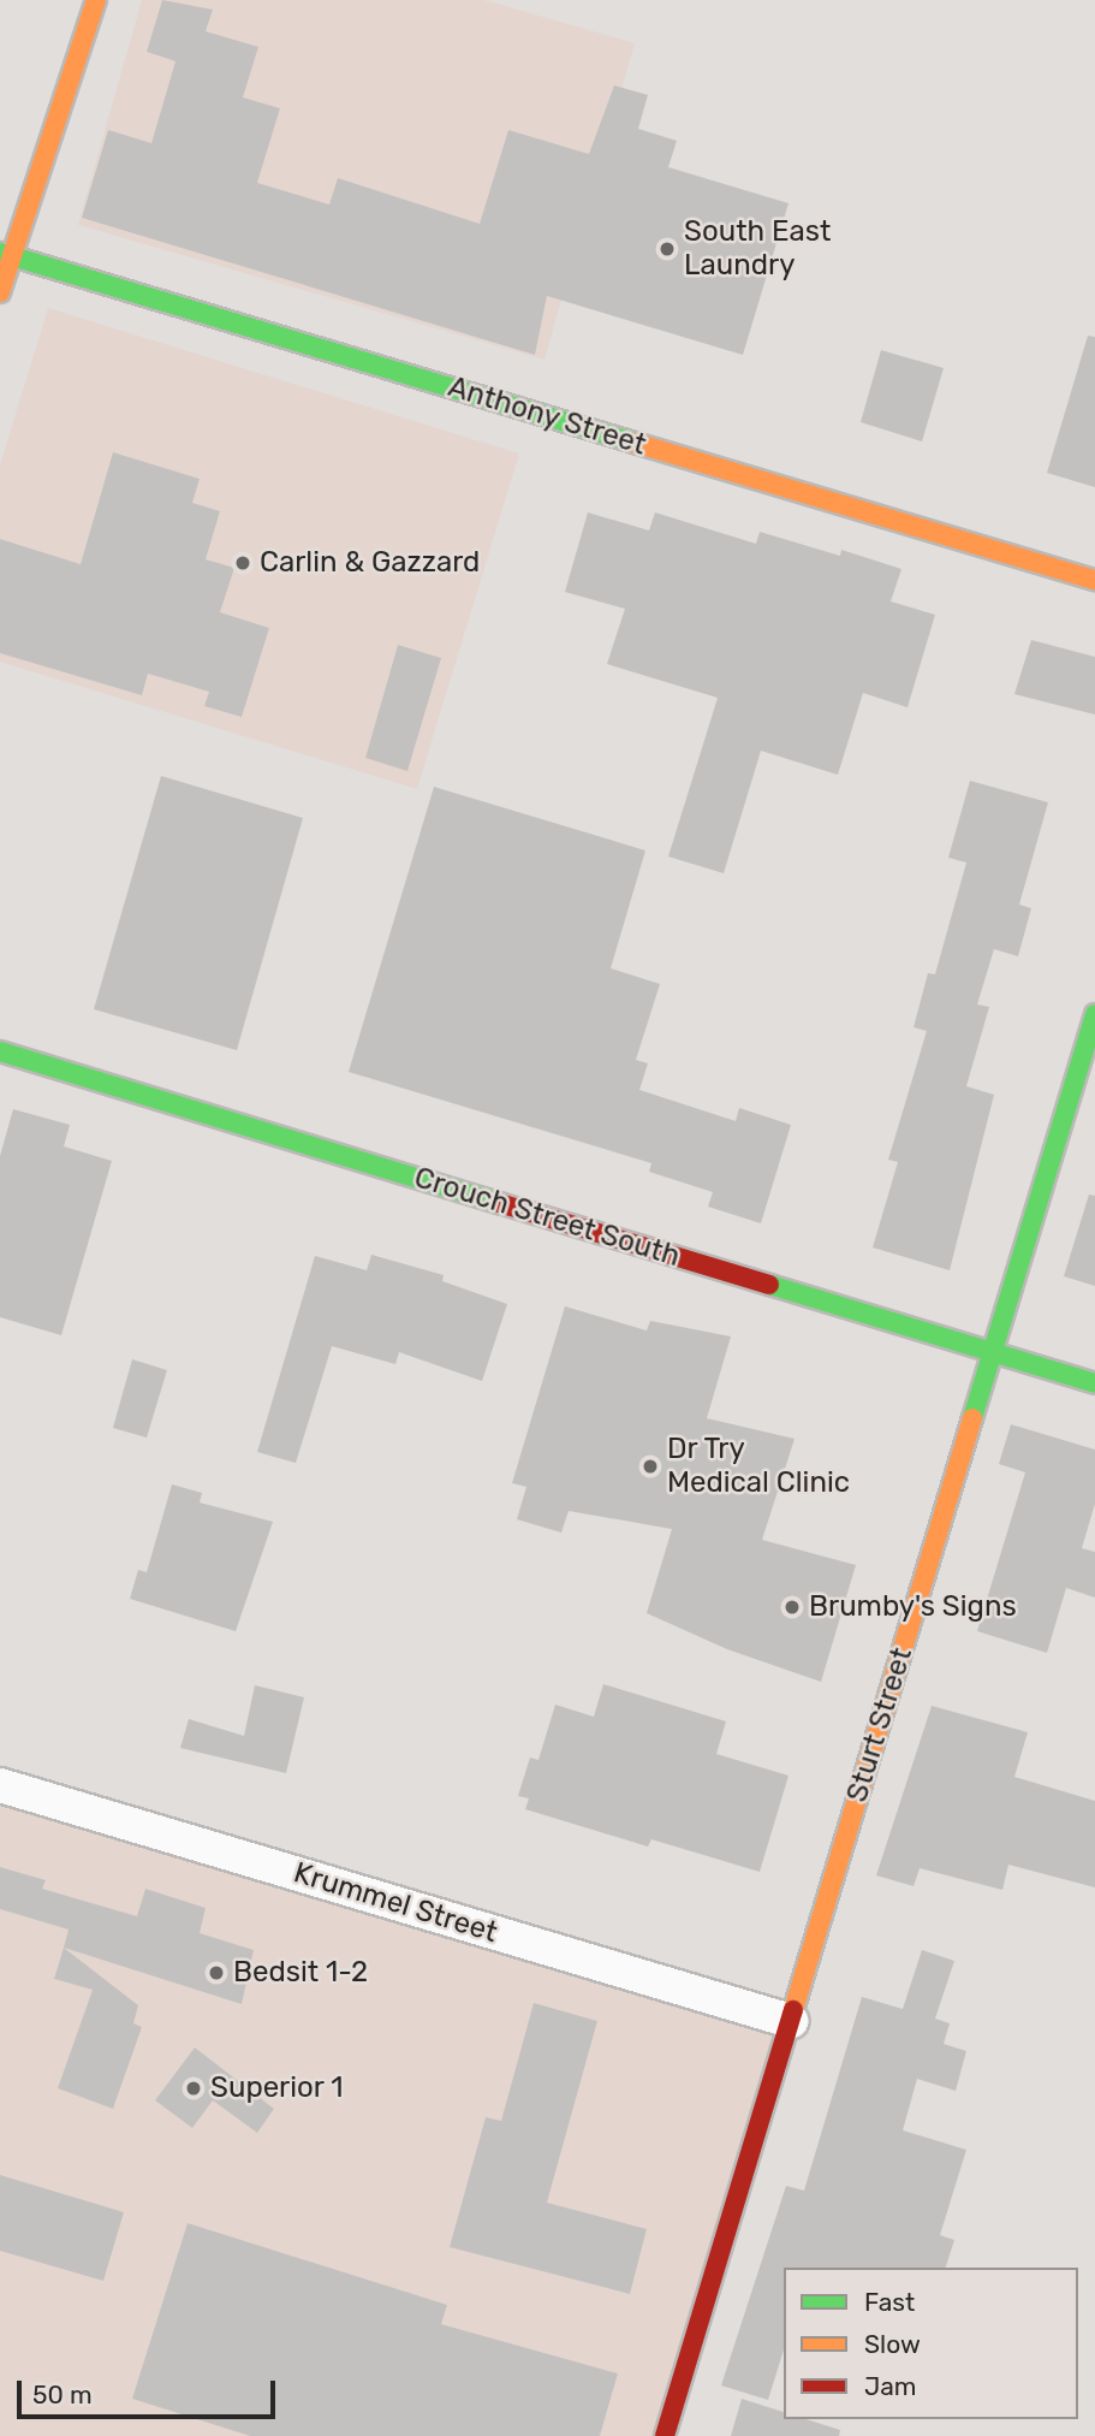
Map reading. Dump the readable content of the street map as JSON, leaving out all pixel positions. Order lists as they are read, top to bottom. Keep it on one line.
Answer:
{"streets":{"street":["Anthony Street","Crouch Street South","Sturt Street","Krummel Street"]},"crossings":[["Crouch Street South","Sturt Street"],["Sturt Street","Krummel Street"]],"places":["South East Laundry","Carlin & Gazzard","Dr Try Medical Clinic","Brumby's Signs","Bedsit 1-2","Superior 1"],"legend":["Fast","Slow","Jam"],"scale_bar":"50 m"}
